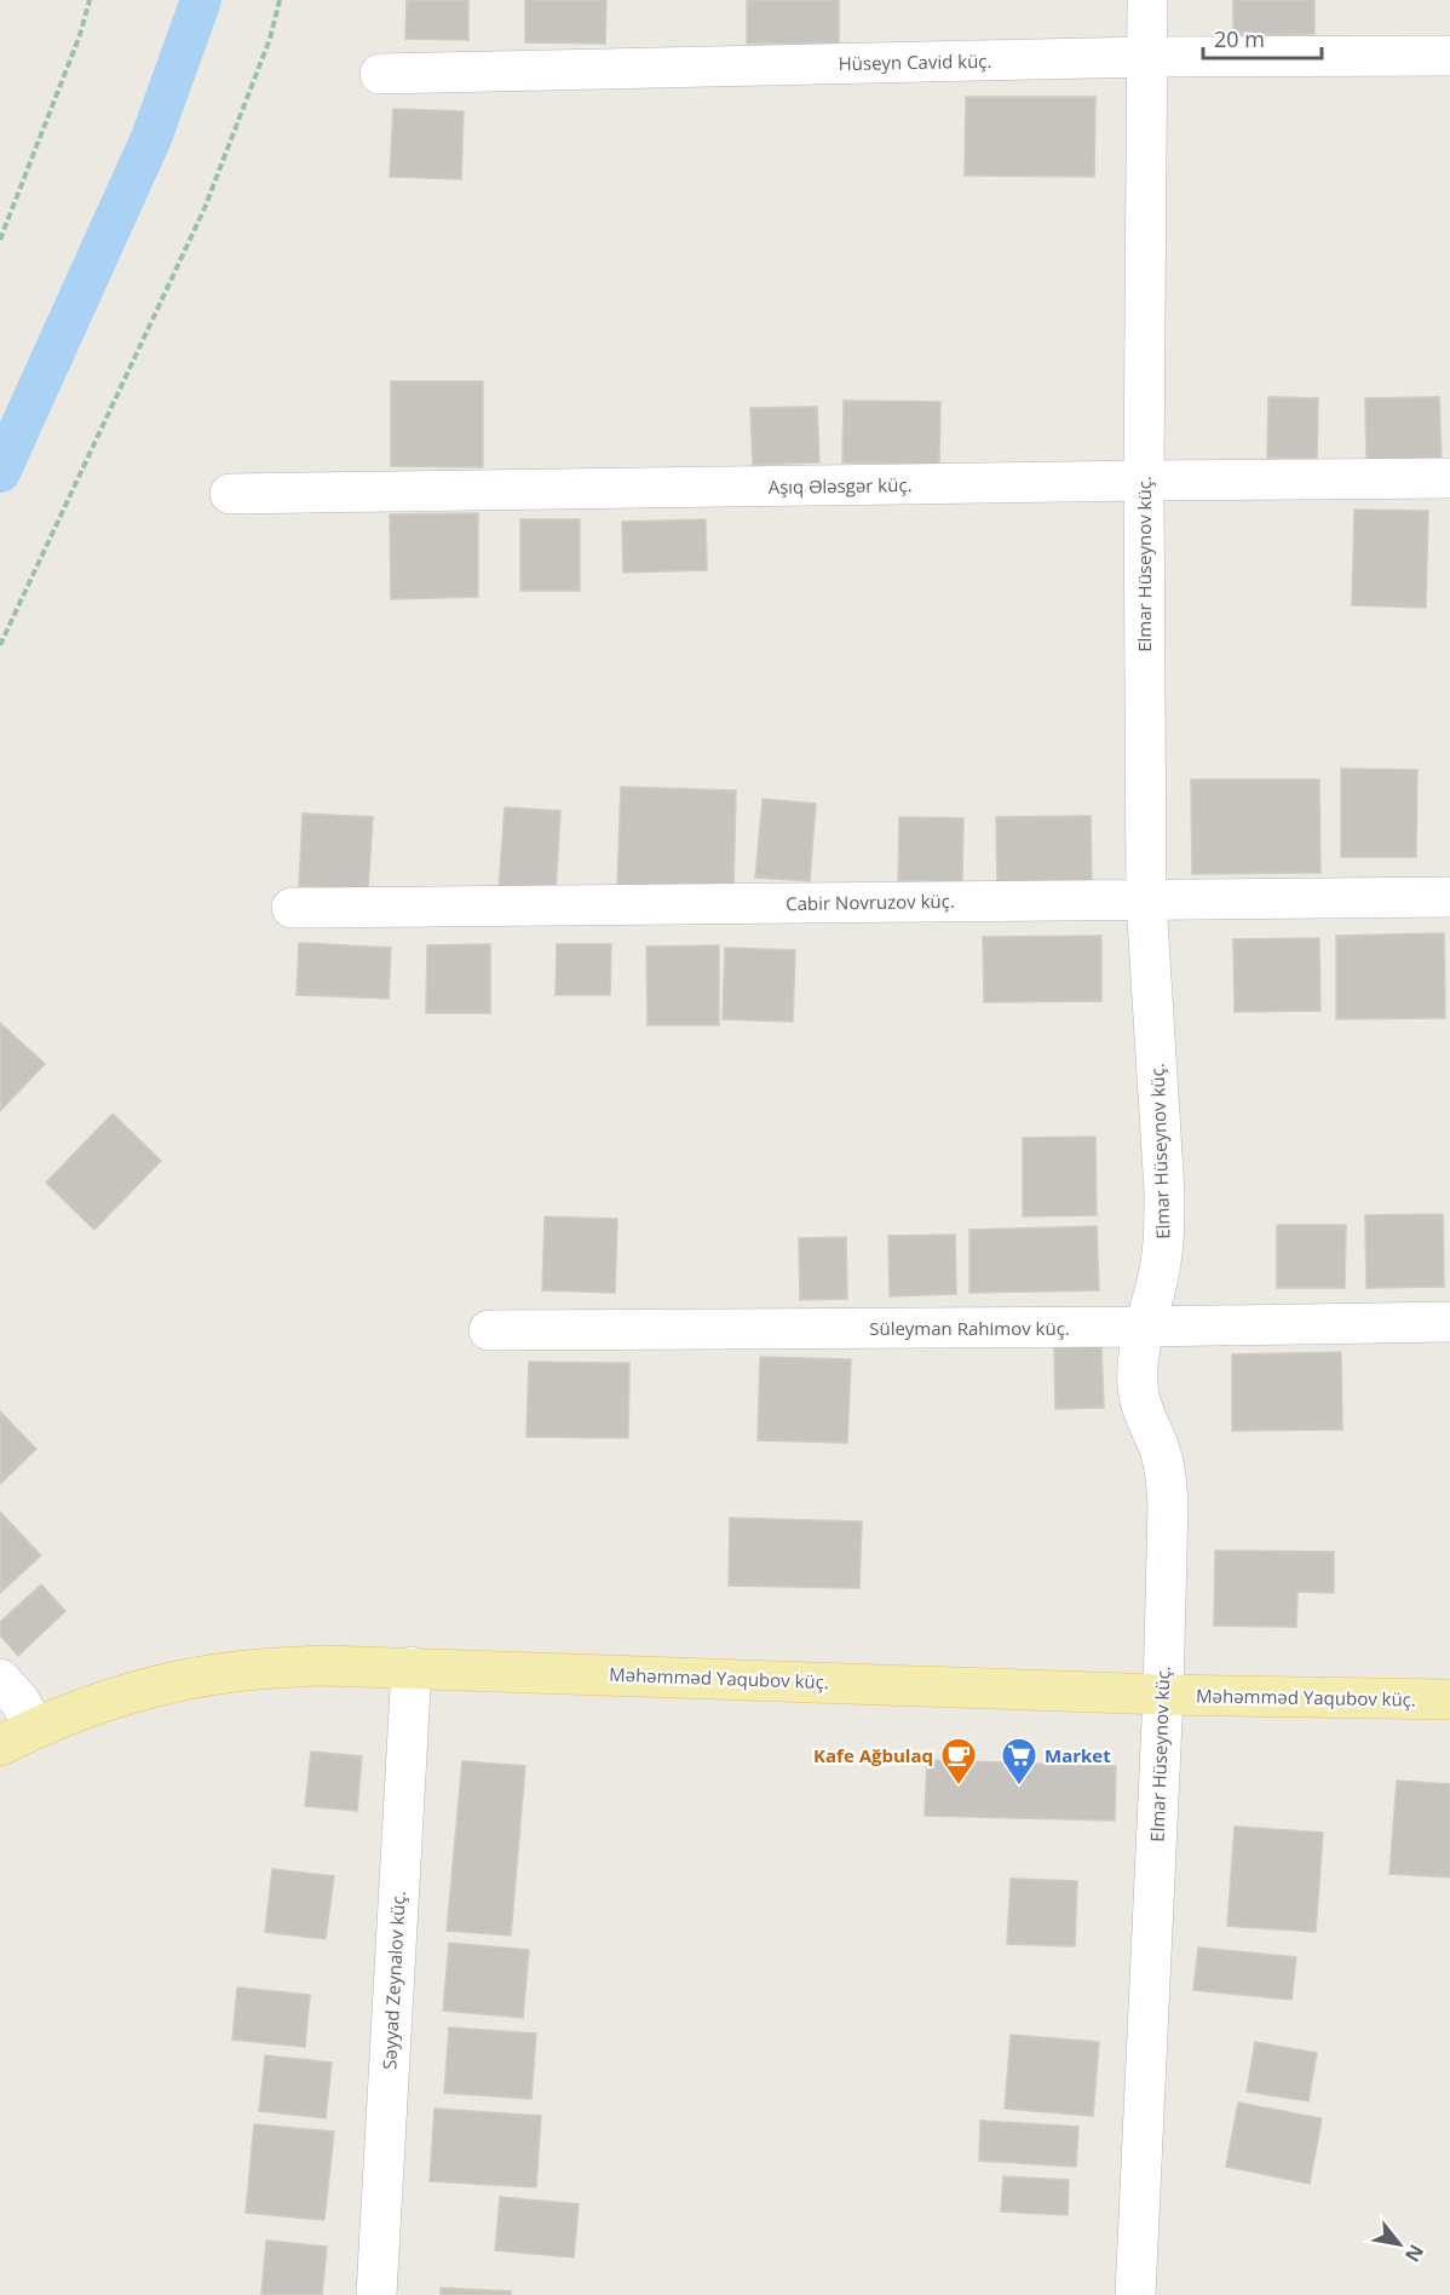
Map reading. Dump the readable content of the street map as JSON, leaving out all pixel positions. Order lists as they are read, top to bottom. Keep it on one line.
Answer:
{"streets":{"main road":["Məhəmməd Yaqubov küç."],"street":["Hüseyn Cavid küç.","Aşıq Ələsgər küç.","Elmar Hüseynov küç.","Cabir Novruzov küç.","Süleyman Rahimov küç.","Səyyad Zeynalov küç."]},"crossings":[["Hüseyn Cavid küç.","Elmar Hüseynov küç."],["Aşıq Ələsgər küç.","Elmar Hüseynov küç."],["Elmar Hüseynov küç.","Cabir Novruzov küç."],["Elmar Hüseynov küç.","Süleyman Rahimov küç."],["Elmar Hüseynov küç.","Məhəmməd Yaqubov küç."],["Məhəmməd Yaqubov küç.","Səyyad Zeynalov küç."]],"places":{"cafe":["Kafe Ağbulaq"],"supermarket":["Market"]},"scale_bar":"20 m","north":"bottom right"}
